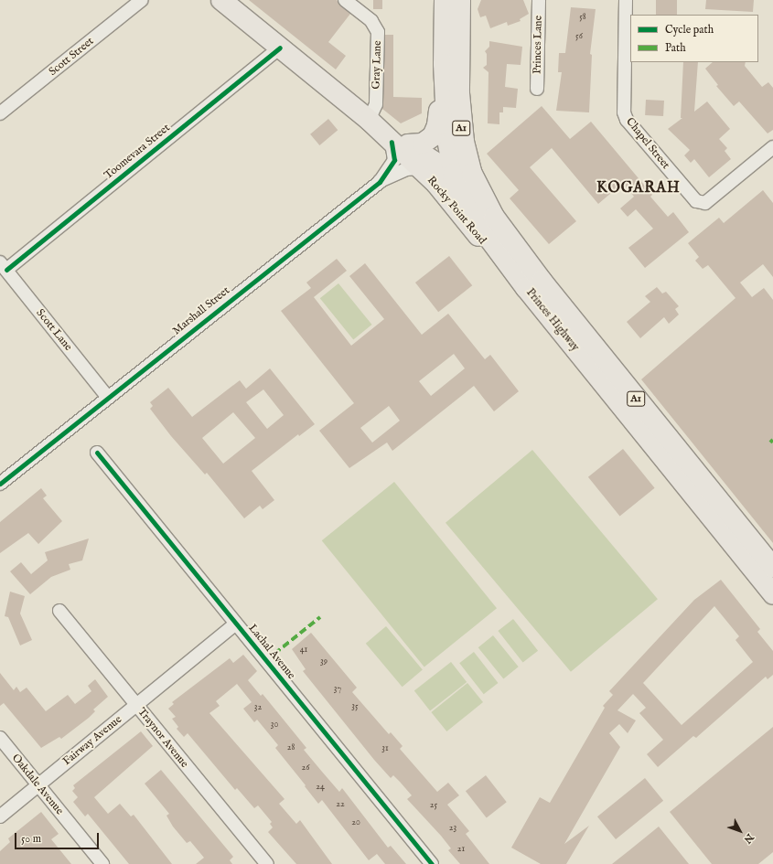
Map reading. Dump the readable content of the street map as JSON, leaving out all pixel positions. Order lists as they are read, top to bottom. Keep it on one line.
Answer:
{"streets":{"main road":["A1","Rocky Point Road","Princes Highway"],"street":["Princes Lane","Scott Street","Gray Lane","Chapel Street","Toomevara Street","Marshall Street","Scott Lane","Lachal Avenue","Traynor Avenue","Fairway Avenue","Oakdale Avenue"]},"crossings":[["Gray Lane","Rocky Point Road"],["Toomevara Street","Rocky Point Road"],["Toomevara Street","Scott Lane"],["Rocky Point Road","Marshall Street"],["Rocky Point Road","Princes Highway"],["Marshall Street","Scott Lane"],["Lachal Avenue","Fairway Avenue"],["Traynor Avenue","Fairway Avenue"],["Fairway Avenue","Oakdale Avenue"]],"districts":["KOGARAH"],"house_numbers":["58","56","41","39","37","35","32","30","28","31","26","24","22","25","20","23","21"],"legend":["Cycle path","Path"],"scale_bar":"50 m","north":"bottom right"}
